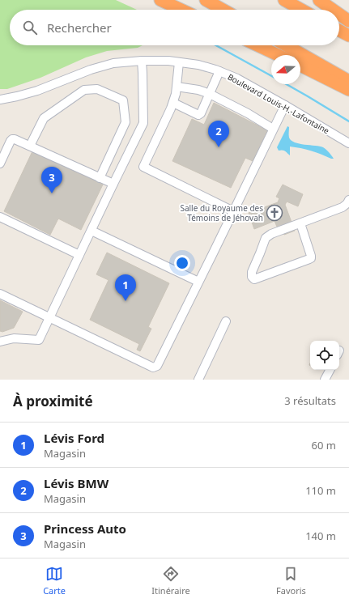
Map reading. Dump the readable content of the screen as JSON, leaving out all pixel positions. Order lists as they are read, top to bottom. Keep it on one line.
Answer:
{"streets":{"street":["Boulevard Louis-H.-Lafontaine"]},"places":{"church":["Salle du Royaume des Témoins de Jéhovah"]},"north":"left","page":{"search":"Rechercher","pins":["2","3","1"],"heading":["À proximité","3 résultats"],"list":[{"mark":"1","name":"Lévis Ford","note":"Magasin","value":"60 m"},{"mark":"2","name":"Lévis BMW","note":"Magasin","value":"110 m"},{"mark":"3","name":"Princess Auto","note":"Magasin","value":"140 m"}],"nav":["Carte","Itinéraire","Favoris"]}}
